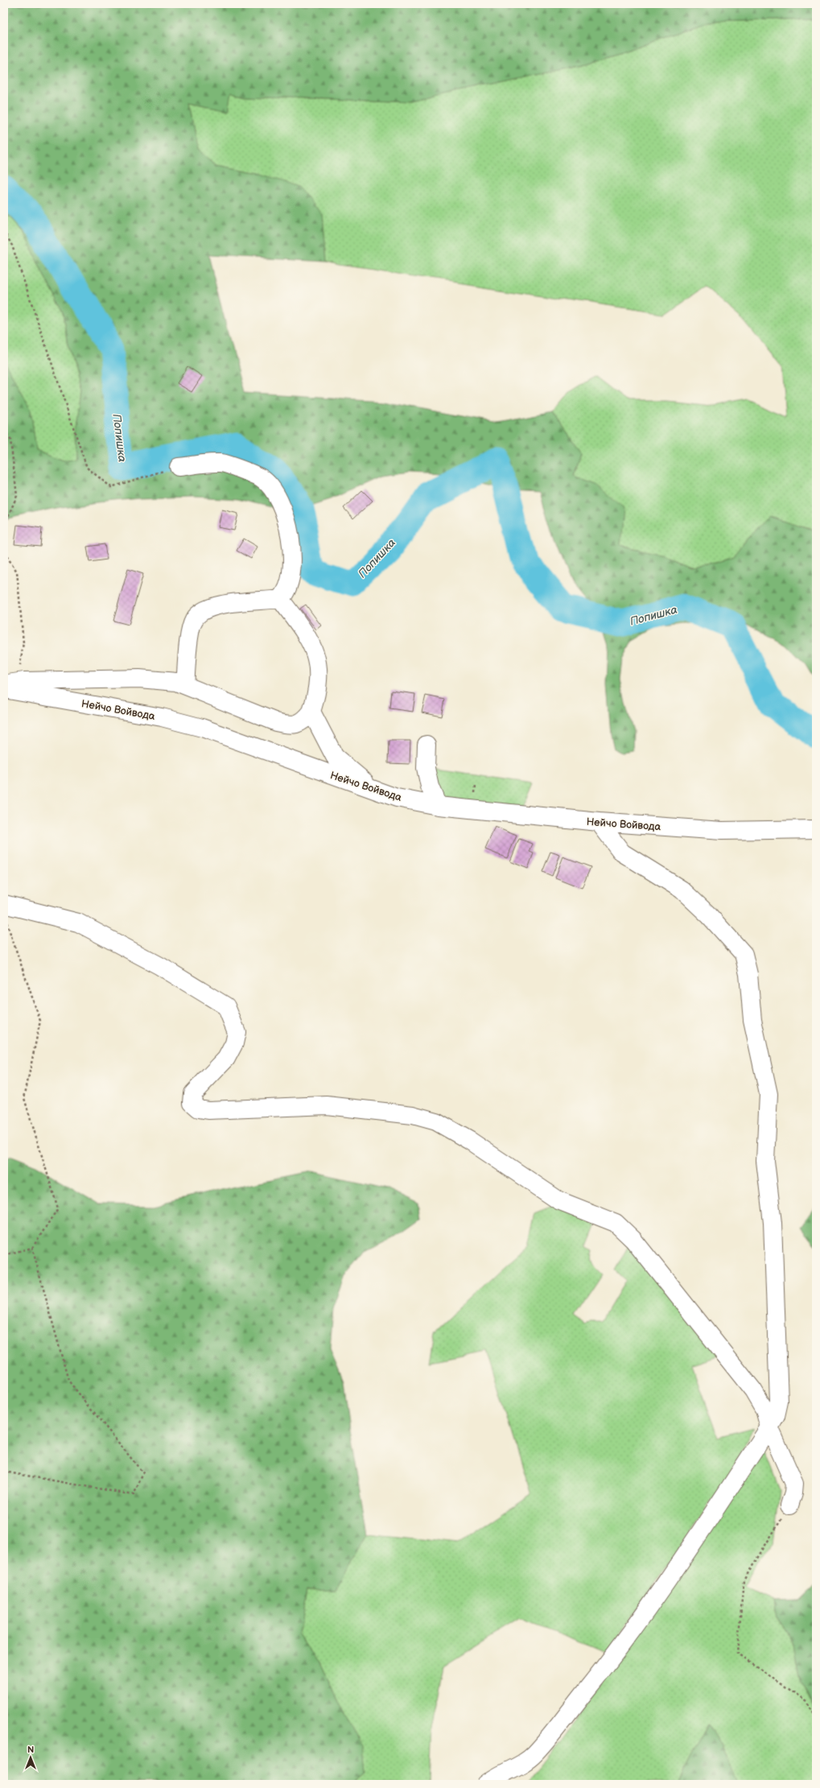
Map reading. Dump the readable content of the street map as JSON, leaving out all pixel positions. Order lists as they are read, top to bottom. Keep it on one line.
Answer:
{"streets":{"street":["Нейчо Войвода"]},"water":["Попишка"],"north":"top"}
